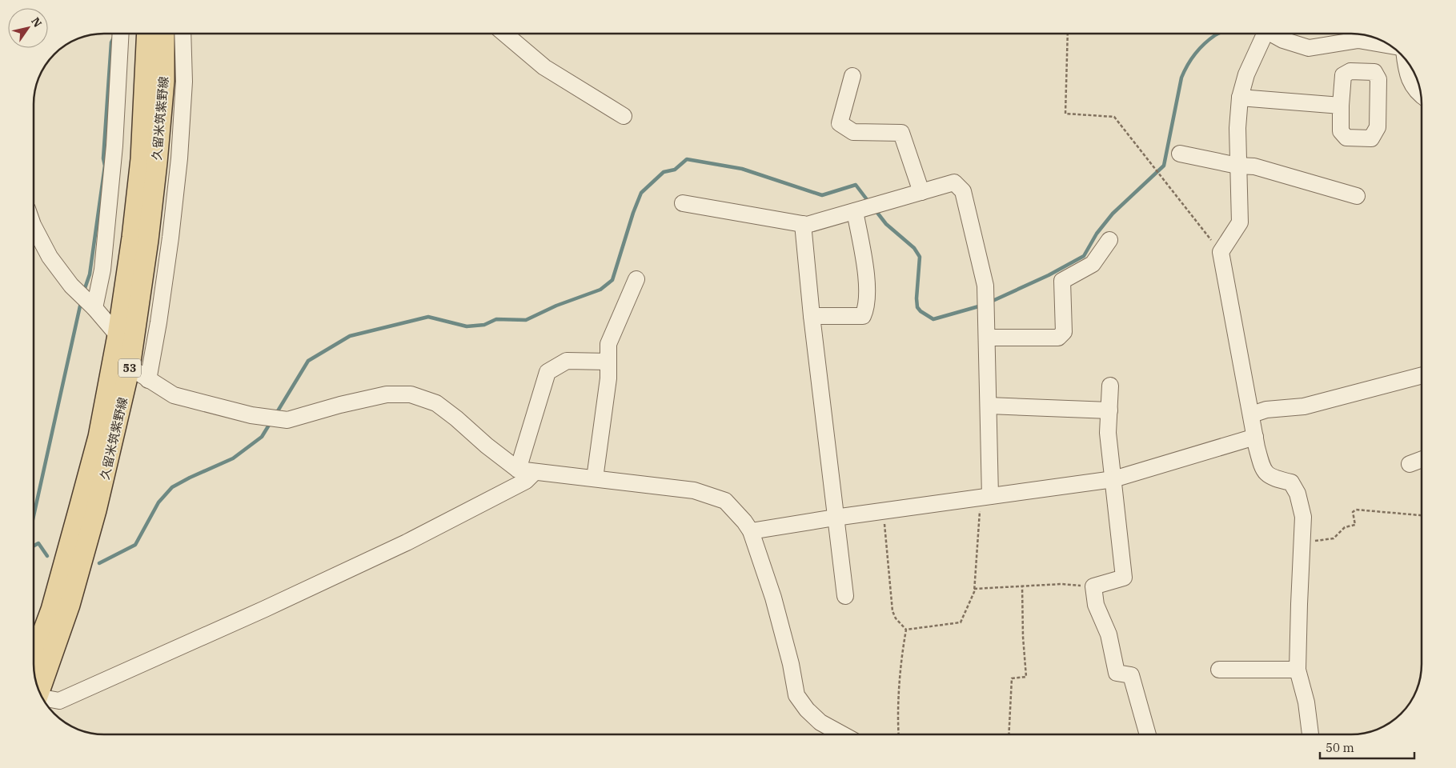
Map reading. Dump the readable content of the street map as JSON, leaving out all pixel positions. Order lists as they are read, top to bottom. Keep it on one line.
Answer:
{"streets":{"main road":["久留米筑紫野線","53"]},"scale_bar":"50 m","north":"top right"}
